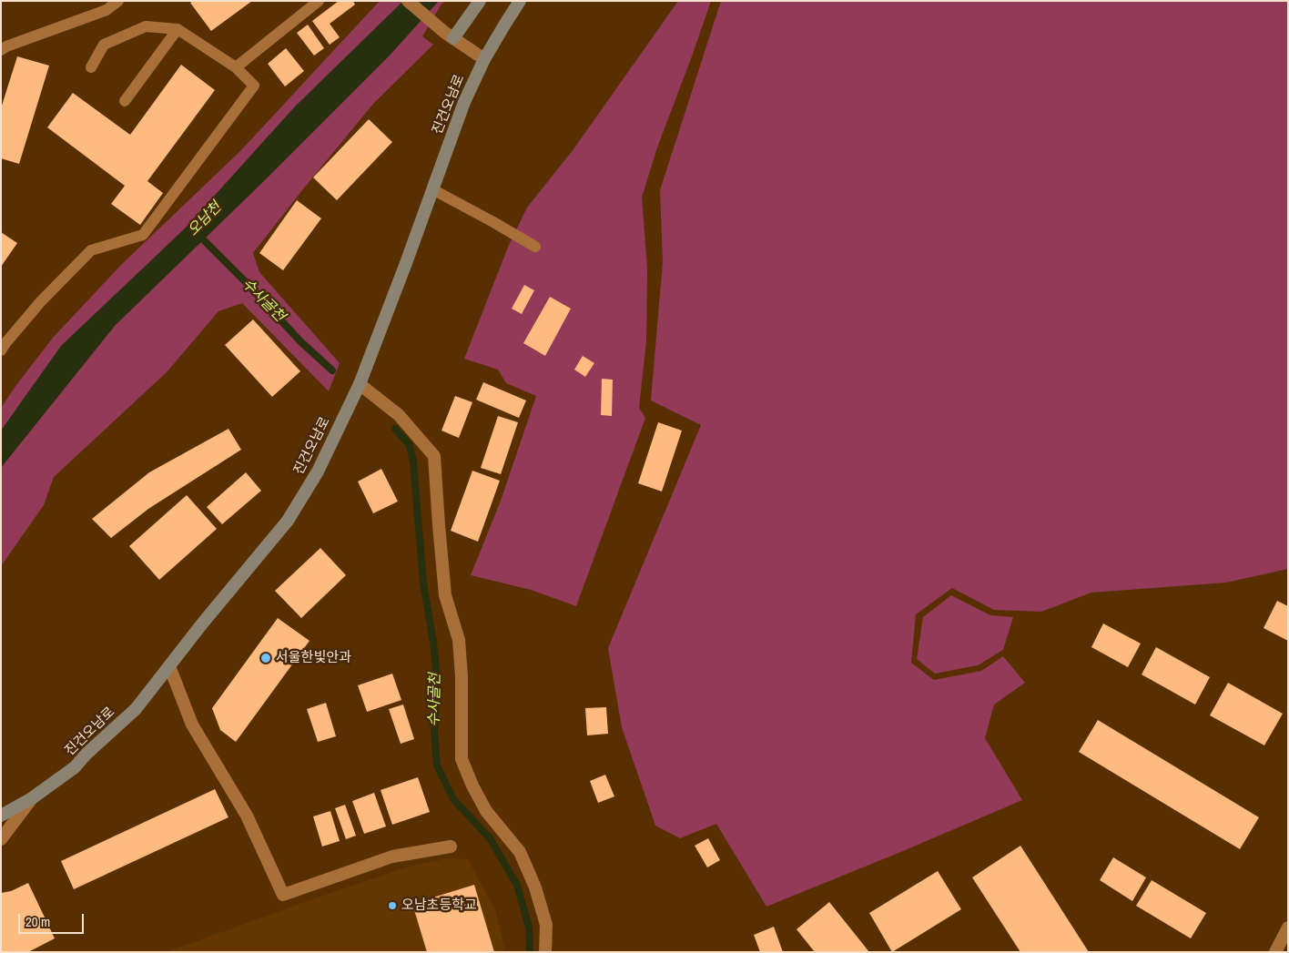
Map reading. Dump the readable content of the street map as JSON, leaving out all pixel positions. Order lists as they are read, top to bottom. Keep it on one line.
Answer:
{"streets":{"main road":["진건오남로"]},"water":["오남천","수사골천"],"places":["서울한빛안과","오남초등학교"],"scale_bar":"20 m"}
